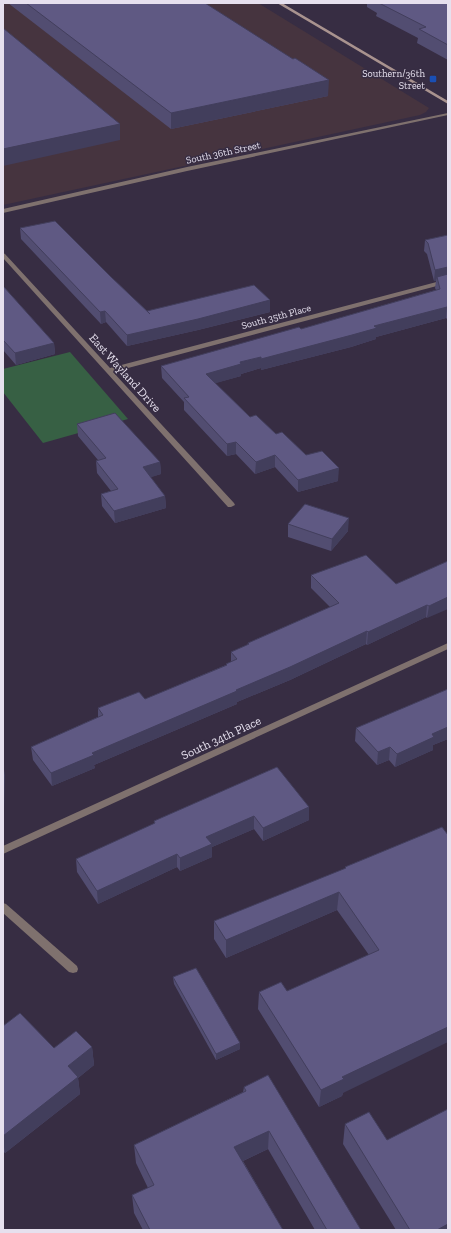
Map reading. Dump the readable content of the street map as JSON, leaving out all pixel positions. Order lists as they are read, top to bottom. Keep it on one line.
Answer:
{"streets":{"street":["South 36th Street","South 35th Place","East Wayland Drive","South 34th Place"]},"crossings":[["South 35th Place","East Wayland Drive"]],"places":{"transit":["Southern/36th Street"]}}
